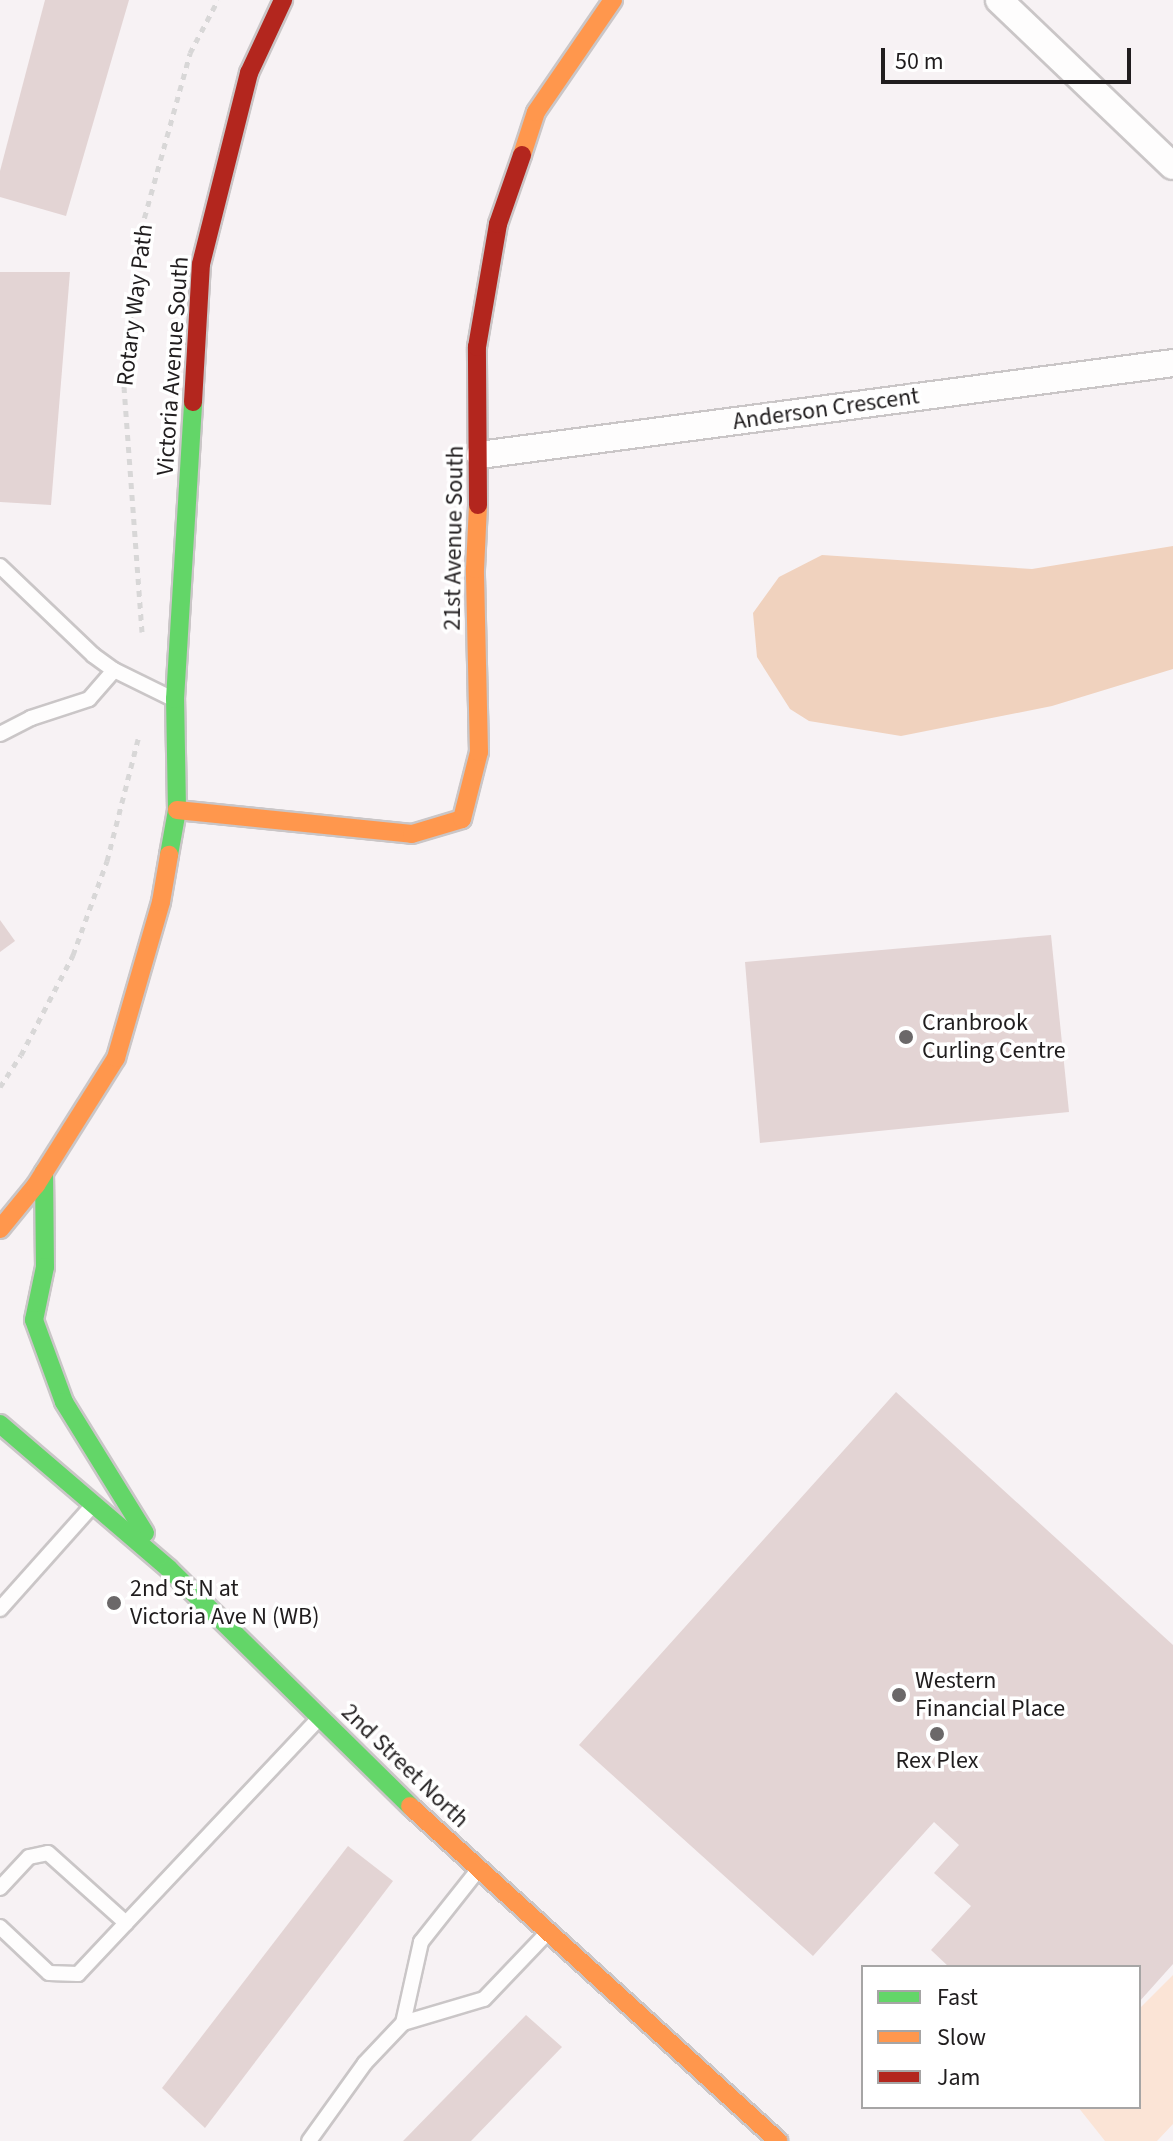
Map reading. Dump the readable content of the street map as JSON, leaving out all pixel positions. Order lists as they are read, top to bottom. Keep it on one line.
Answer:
{"streets":{"street":["Victoria Avenue South","Anderson Crescent","21st Avenue South","2nd Street North"],"path":["Rotary Way Path"]},"crossings":[["Victoria Avenue South","21st Avenue South"],["Anderson Crescent","21st Avenue South"]],"places":["Cranbrook Curling Centre","2nd St N at Victoria Ave N (WB)","Western Financial Place","Rex Plex"],"legend":["Fast","Slow","Jam"],"scale_bar":"50 m"}
